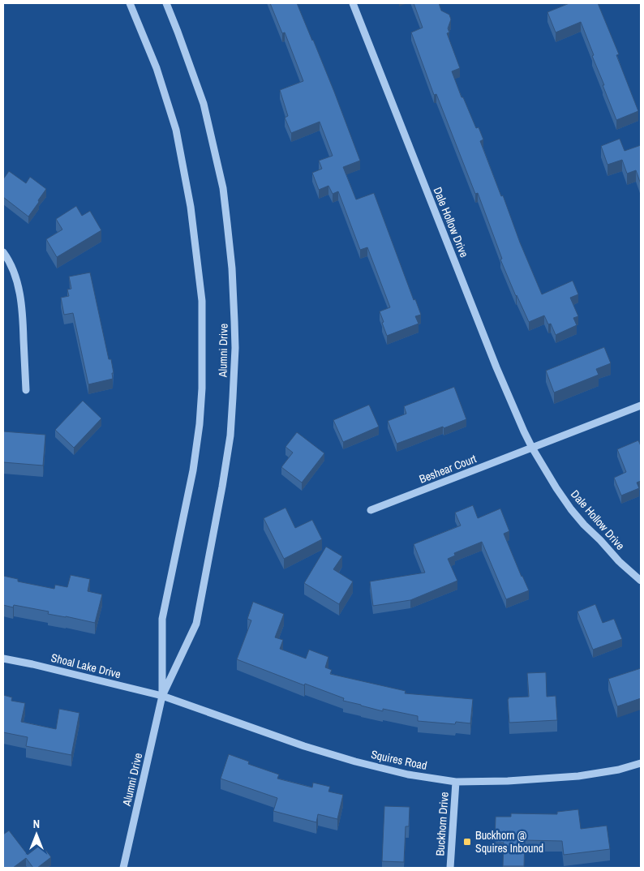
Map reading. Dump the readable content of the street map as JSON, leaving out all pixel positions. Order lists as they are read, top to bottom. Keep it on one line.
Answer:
{"streets":{"street":["Dale Hollow Drive","Alumni Drive","Beshear Court","Shoal Lake Drive","Squires Road","Buckhorn Drive"]},"crossings":[["Dale Hollow Drive","Beshear Court"],["Alumni Drive","Shoal Lake Drive"],["Alumni Drive","Squires Road"],["Shoal Lake Drive","Squires Road"],["Squires Road","Buckhorn Drive"]],"places":{"transit":["Buckhorn @ Squires Inbound"]},"north":"top"}
